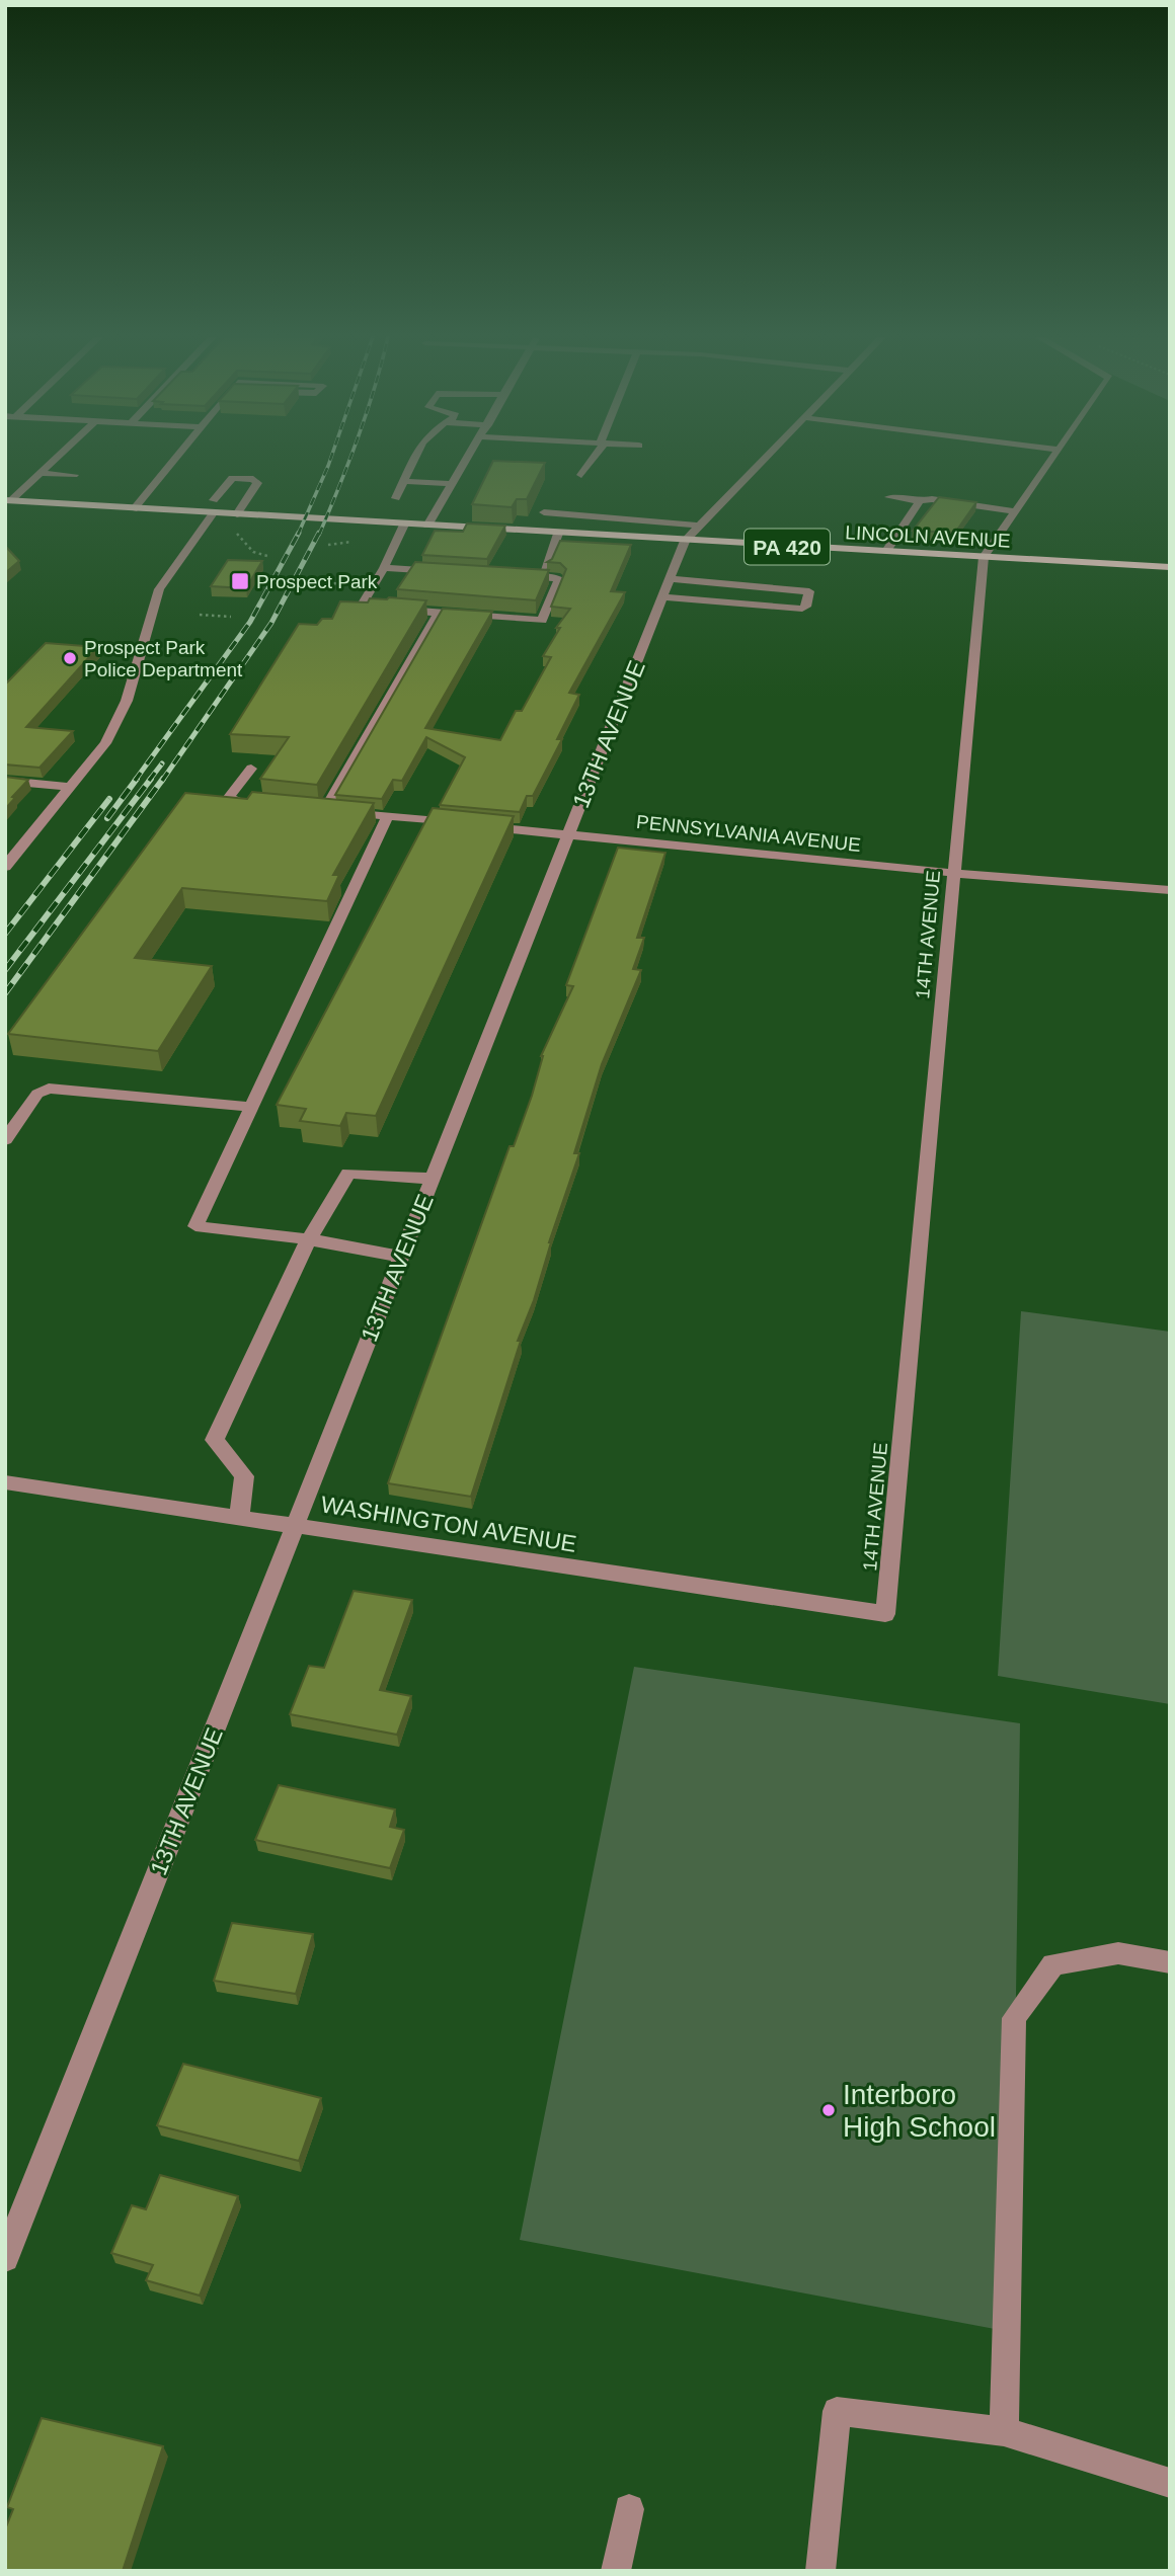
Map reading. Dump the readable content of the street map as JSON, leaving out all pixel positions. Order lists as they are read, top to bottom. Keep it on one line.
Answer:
{"streets":{"main road":["LINCOLN AVENUE","PA 420"],"street":["13TH AVENUE","PENNSYLVANIA AVENUE","14TH AVENUE","WASHINGTON AVENUE"]},"crossings":[["LINCOLN AVENUE","13TH AVENUE"],["LINCOLN AVENUE","14TH AVENUE"],["13TH AVENUE","PENNSYLVANIA AVENUE"],["13TH AVENUE","WASHINGTON AVENUE"],["PENNSYLVANIA AVENUE","14TH AVENUE"],["14TH AVENUE","WASHINGTON AVENUE"]],"places":{"transit":["Prospect Park"],"other":["Prospect Park Police Department","Interboro High School"]}}
